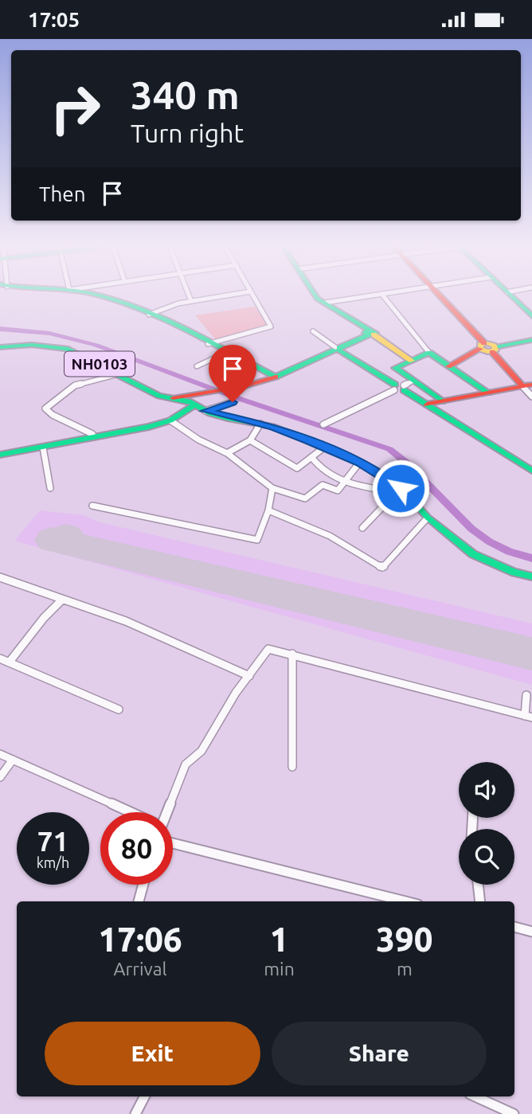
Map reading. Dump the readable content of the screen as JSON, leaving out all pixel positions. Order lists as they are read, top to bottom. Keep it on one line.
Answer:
{"streets":{"main road":["NH0103"]},"page":{"status":"17:05","turn":["340 m","Turn right"],"then":"Then","speed":"71 km/h","limit":"80","eta":["17:06","Arrival","1","min","390","m"],"buttons":["Exit","Share"]}}
